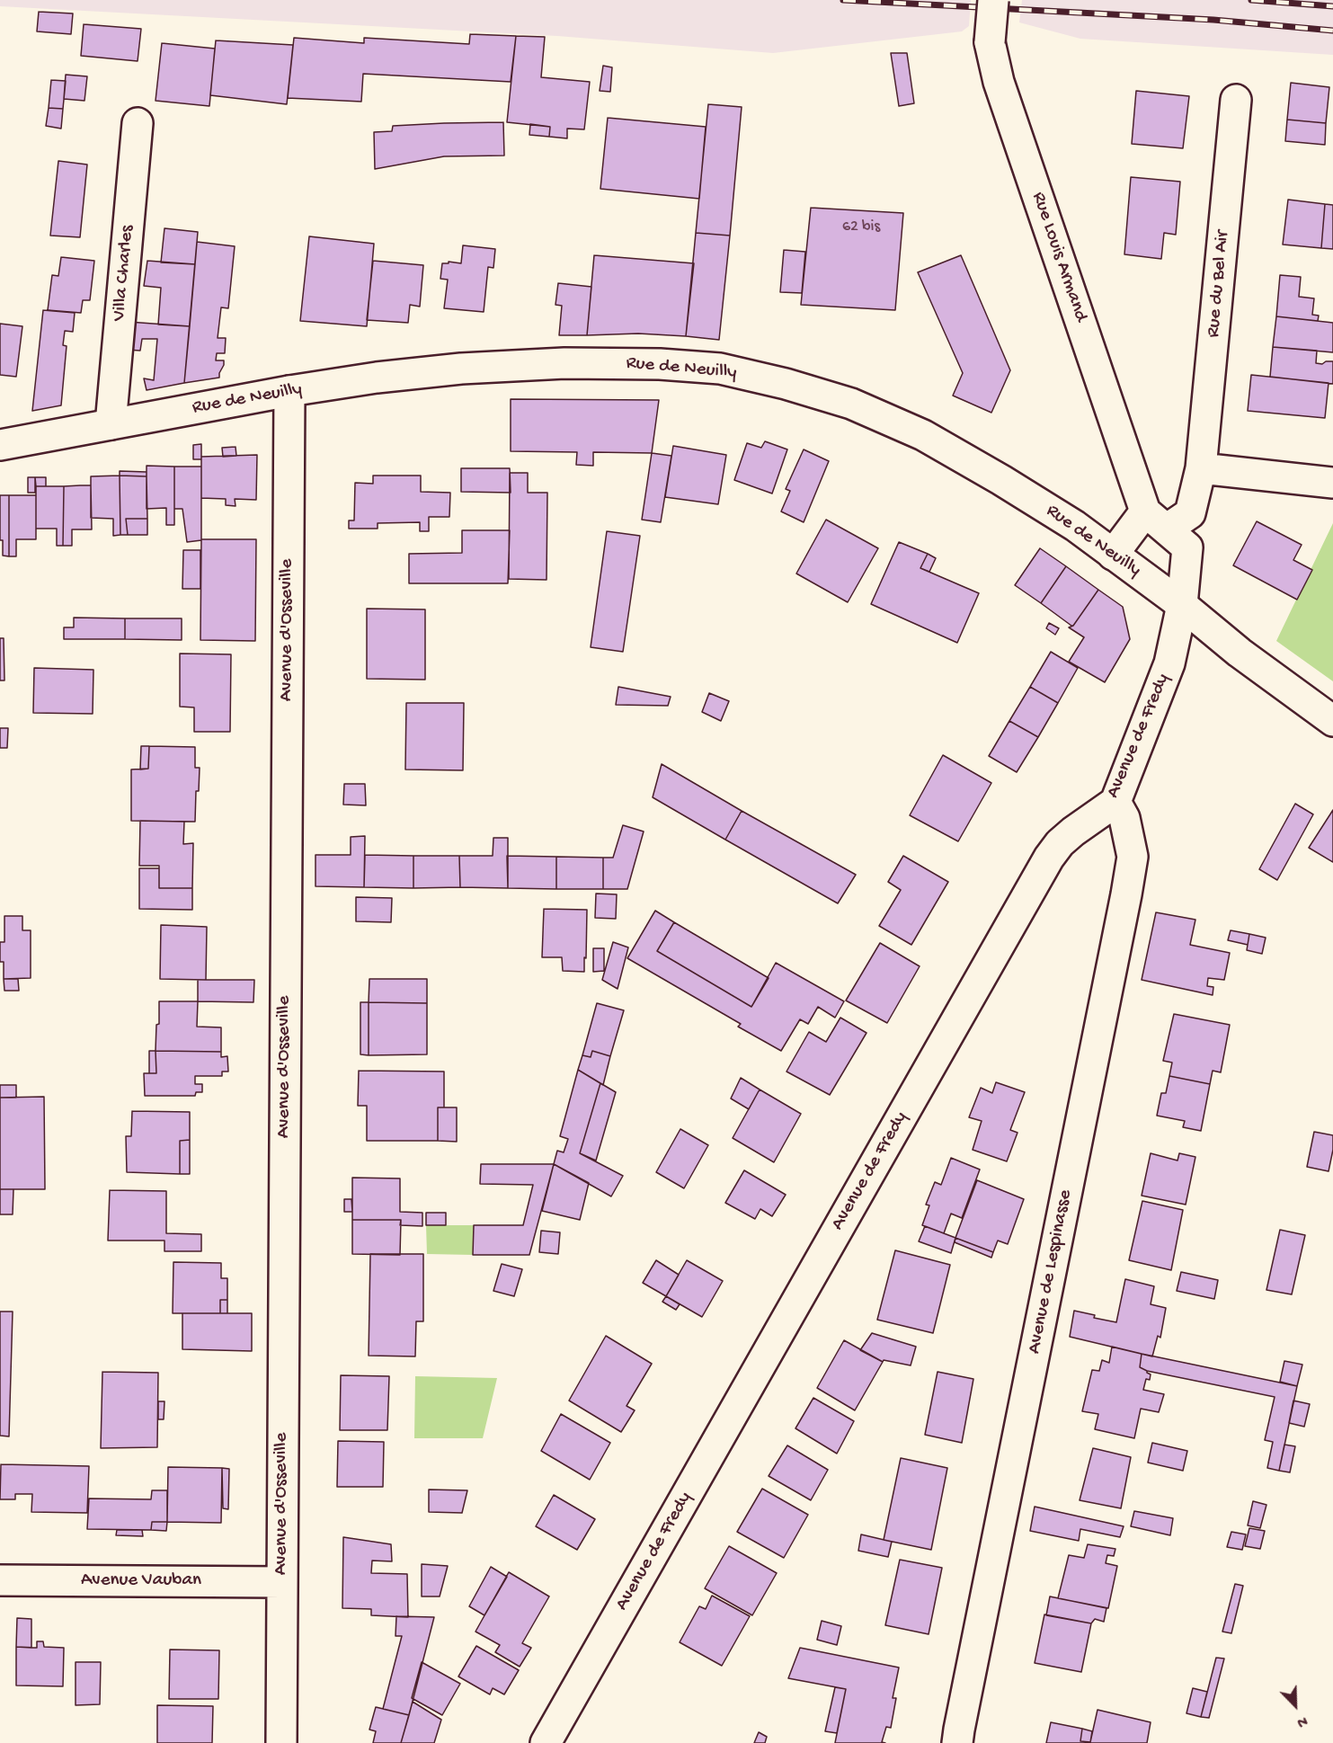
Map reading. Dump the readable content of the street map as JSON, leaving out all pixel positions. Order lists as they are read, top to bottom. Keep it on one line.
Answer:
{"streets":{"street":["Rue Louis Armand","Villa Charles","Rue du Bel Air","Rue de Neuilly","Avenue d'Osseville","Avenue de Fredy","Avenue de Lespinasse","Avenue Vauban"]},"crossings":[["Villa Charles","Rue de Neuilly"],["Rue de Neuilly","Avenue d'Osseville"],["Rue de Neuilly","Avenue de Fredy"],["Avenue d'Osseville","Avenue Vauban"],["Avenue de Fredy","Avenue de Lespinasse"]],"house_numbers":["62 bis"],"north":"bottom right"}
